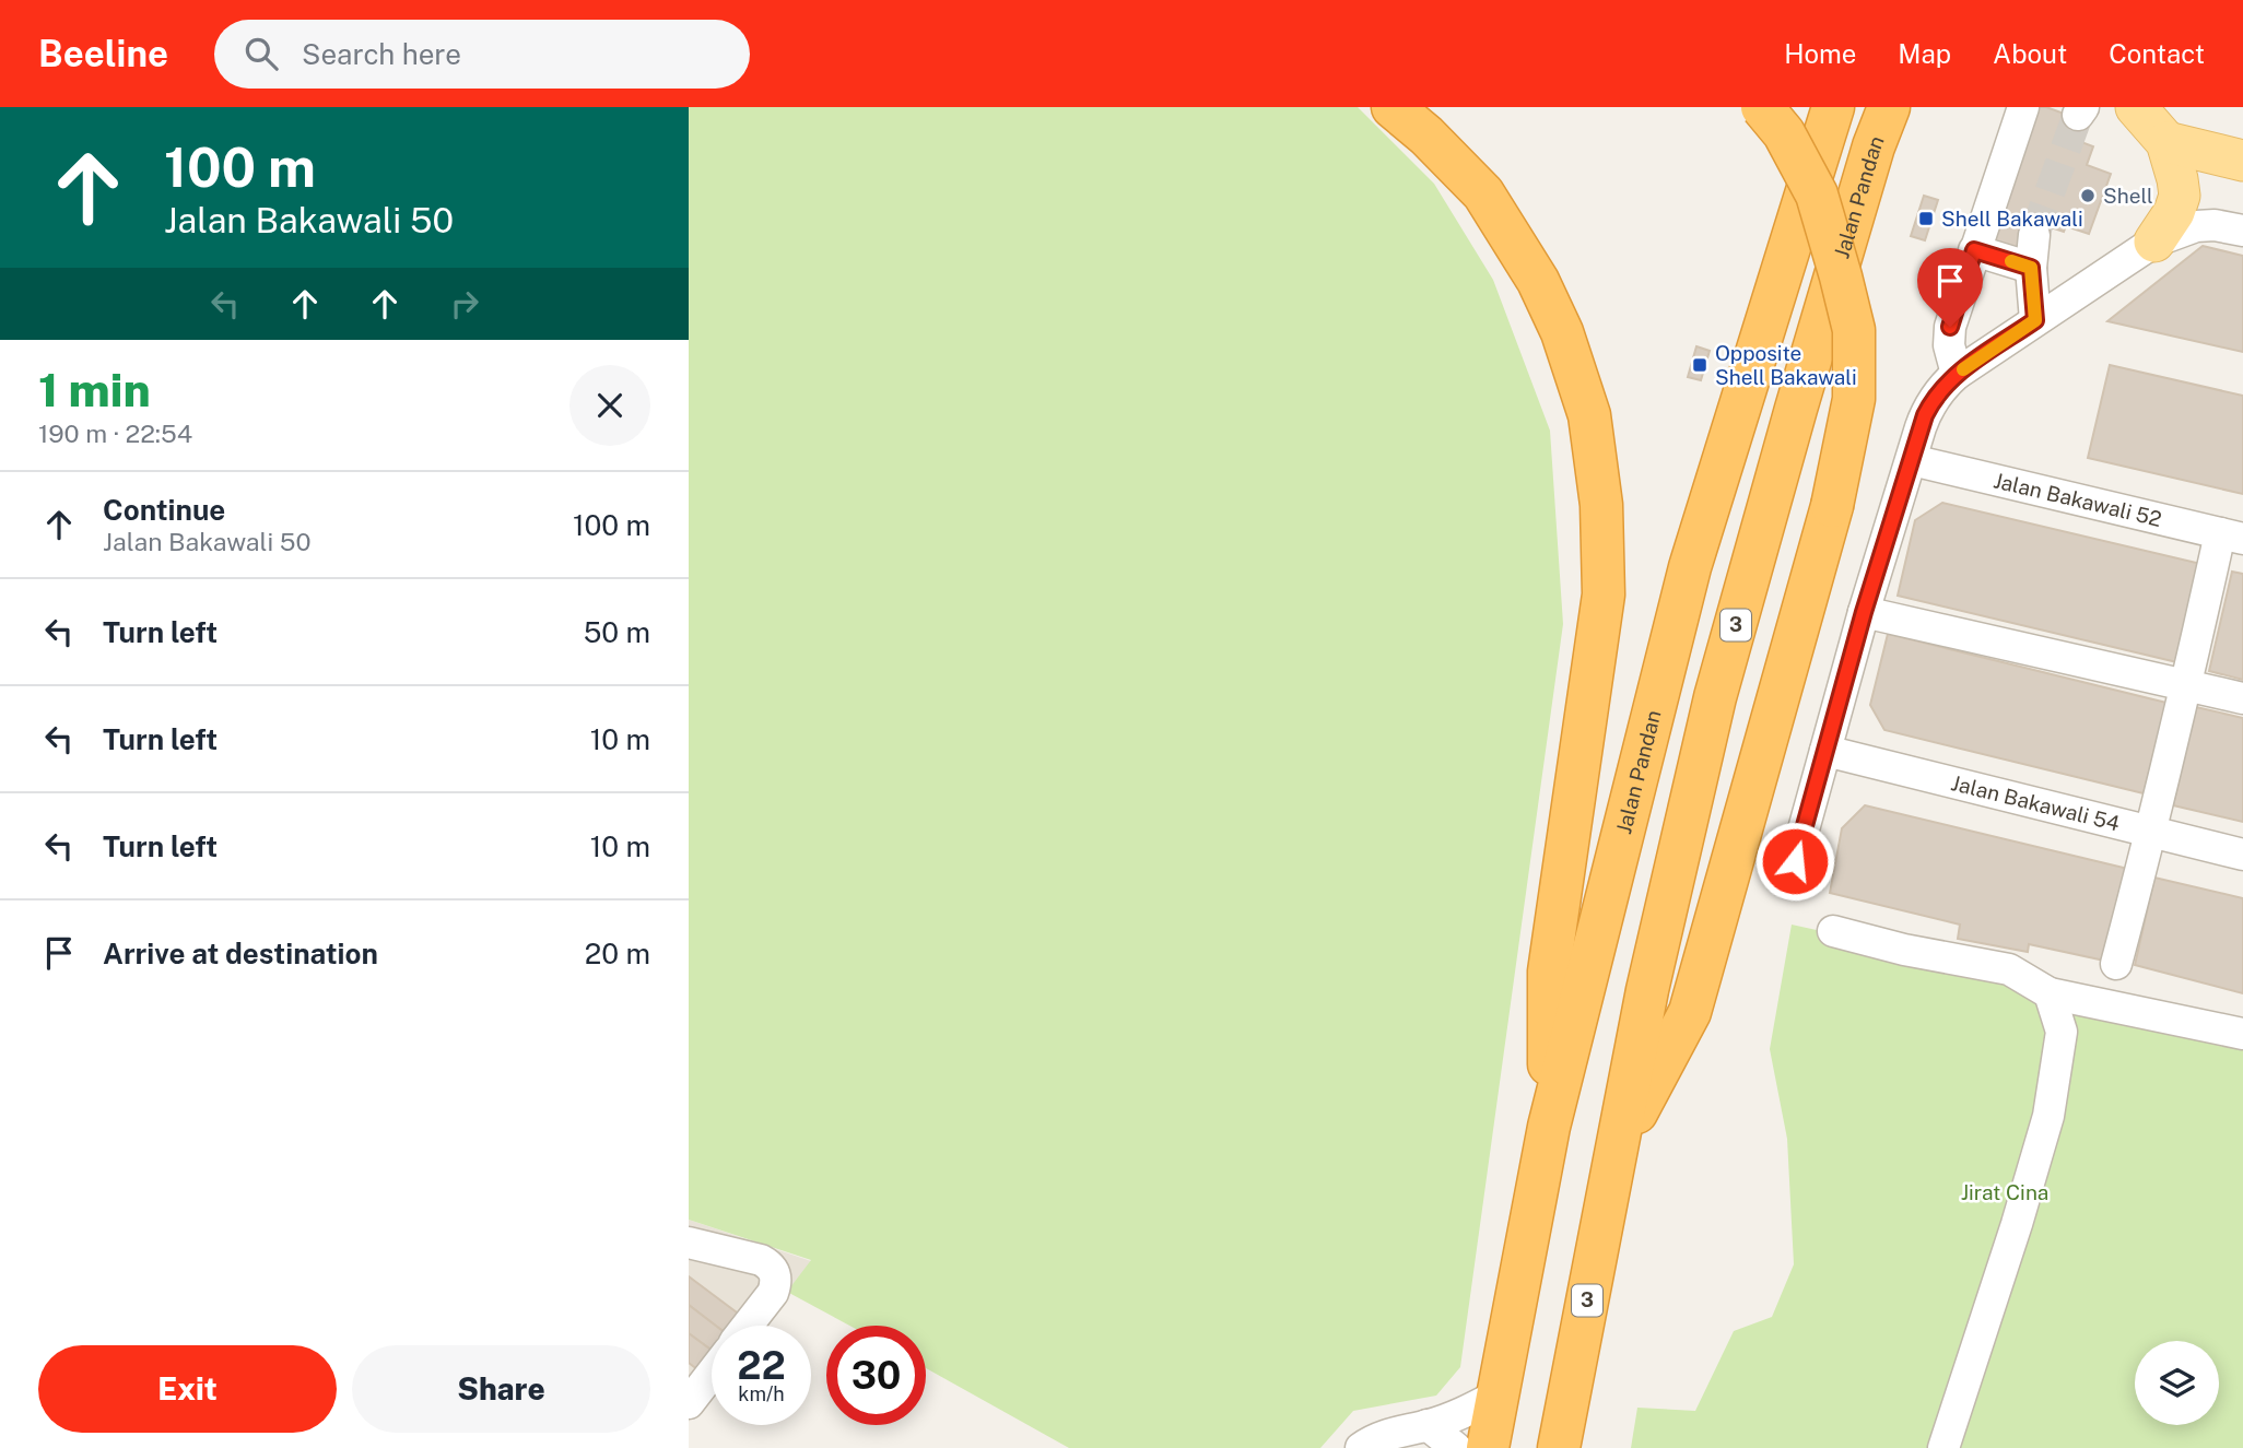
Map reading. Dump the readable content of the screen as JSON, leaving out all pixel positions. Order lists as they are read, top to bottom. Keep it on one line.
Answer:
{"streets":{"highway":["Jalan Pandan","3"],"street":["Jalan Bakawali 52","Jalan Bakawali 54"]},"parks":["Jirat Cina"],"places":{"other":["Shell"],"transit":["Shell Bakawali","Opposite Shell Bakawali"]},"page":{"header":"Beeline","search":"Search here","nav":["Home","Map","About","Contact"],"turn":["100 m","Jalan Bakawali 50"],"heading":["1 min","190 m · 22:54"],"list":[{"name":"Continue","note":"Jalan Bakawali 50","value":"100 m"},{"name":"Turn left","value":"50 m"},{"name":"Turn left","value":"10 m"},{"name":"Turn left","value":"10 m"},{"name":"Arrive at destination","value":"20 m"}],"speed":"22 km/h","limit":"30","buttons":["Exit","Share"]}}
